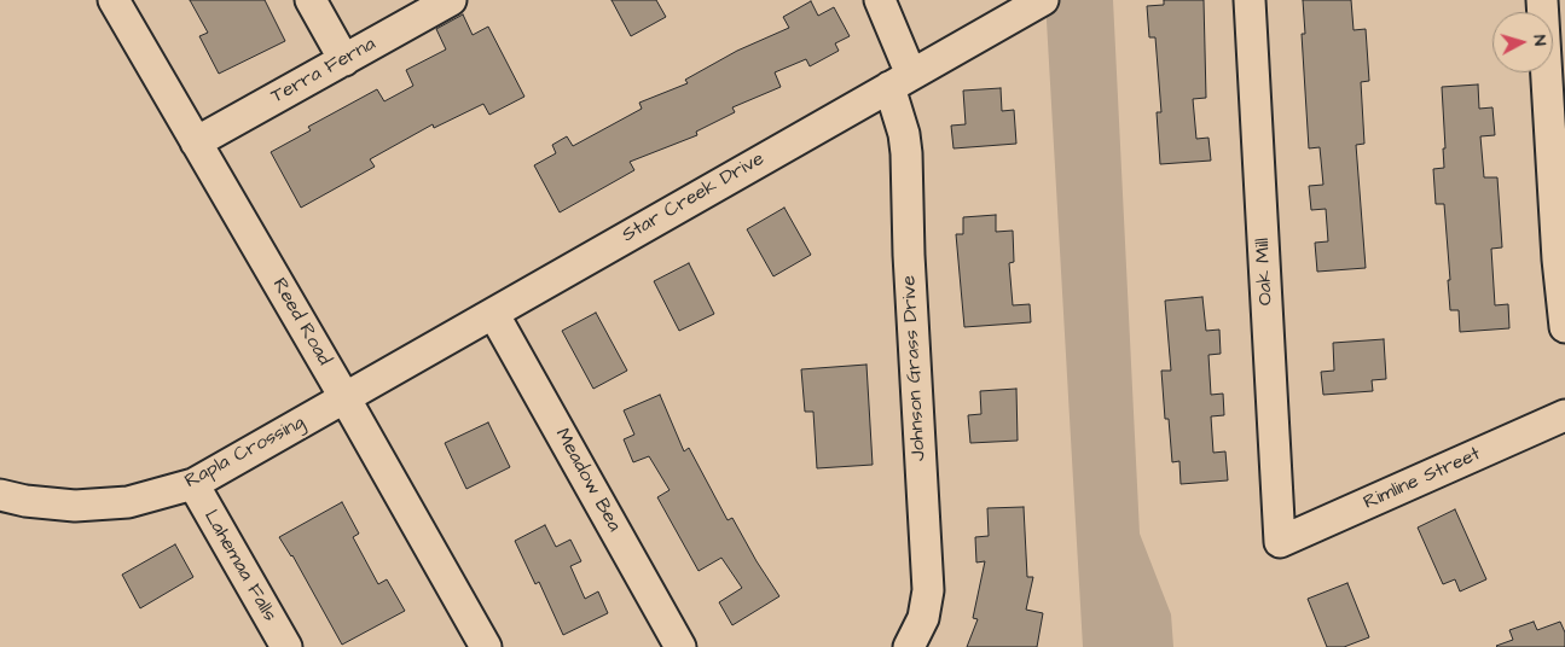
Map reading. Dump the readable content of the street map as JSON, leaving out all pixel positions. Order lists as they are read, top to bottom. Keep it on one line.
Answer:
{"streets":{"street":["Terra Ferna","Star Creek Drive","Oak Mill","Reed Road","Johnson Grass Drive","Rapla Crossing","Rimline Street","Meadow Bea","Lahemaa Falls"]},"crossings":[["Terra Ferna","Reed Road"],["Star Creek Drive","Reed Road"],["Star Creek Drive","Johnson Grass Drive"],["Star Creek Drive","Rapla Crossing"],["Star Creek Drive","Meadow Bea"],["Oak Mill","Rimline Street"],["Reed Road","Rapla Crossing"],["Rapla Crossing","Lahemaa Falls"]],"north":"right"}
